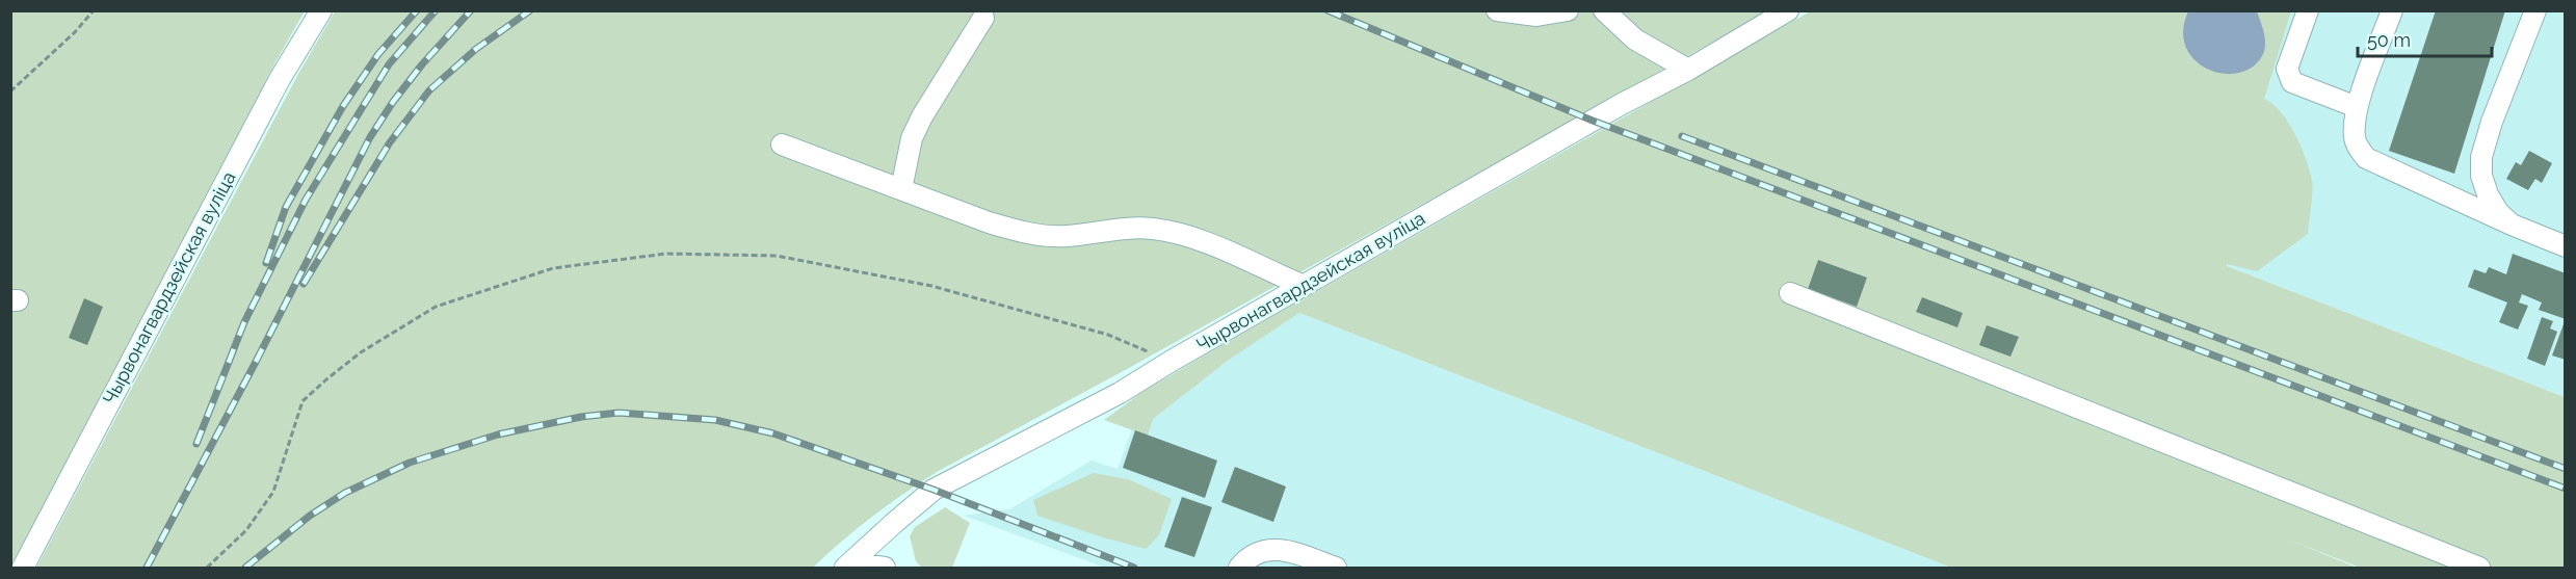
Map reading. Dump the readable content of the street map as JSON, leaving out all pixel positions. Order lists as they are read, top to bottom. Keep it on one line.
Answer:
{"streets":{"street":["Чырвонагвардзейская вуліца"]},"scale_bar":"50 m"}
